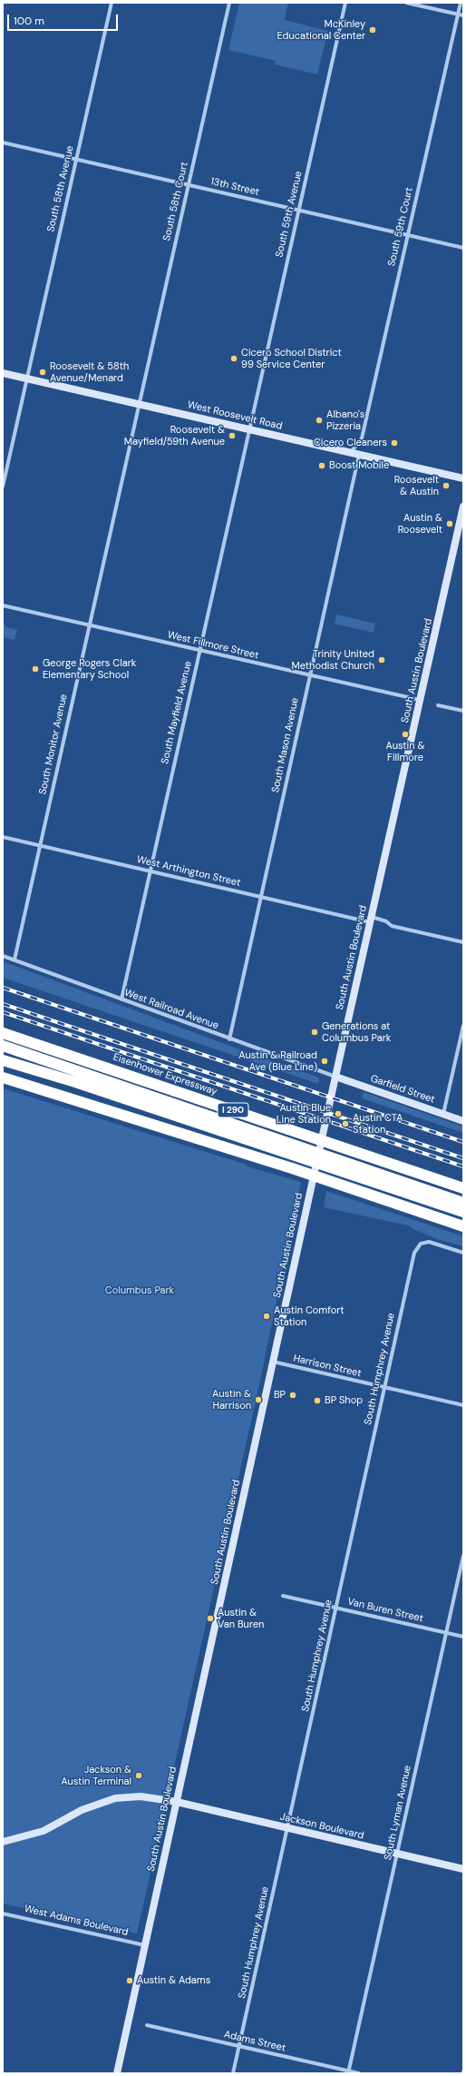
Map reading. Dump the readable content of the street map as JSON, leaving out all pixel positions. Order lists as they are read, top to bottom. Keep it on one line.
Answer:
{"streets":{"highway":["Eisenhower Expressway","I 290"],"street":["13th Street","South 58th Avenue","South 58th Court","South 59th Avenue","South 59th Court","West Roosevelt Road","West Fillmore Street","South Austin Boulevard","South Mayfield Avenue","South Monitor Avenue","South Mason Avenue","West Arthington Street","West Railroad Avenue","Garfield Street","Harrison Street","South Humphrey Avenue","Van Buren Street","South Lyman Avenue","Jackson Boulevard","West Adams Boulevard","Adams Street"]},"crossings":[["13th Street","South 58th Avenue"],["13th Street","South 58th Court"],["13th Street","South 59th Avenue"],["13th Street","South 59th Court"],["South 58th Avenue","West Roosevelt Road"],["South 58th Court","West Roosevelt Road"],["South 58th Court","South Monitor Avenue"],["South 59th Avenue","West Roosevelt Road"],["South 59th Avenue","South Mayfield Avenue"],["South 59th Court","West Roosevelt Road"],["West Roosevelt Road","South Mayfield Avenue"],["West Roosevelt Road","South Monitor Avenue"],["West Roosevelt Road","South Mason Avenue"],["West Fillmore Street","South Austin Boulevard"],["West Fillmore Street","South Mayfield Avenue"],["West Fillmore Street","South Monitor Avenue"],["West Fillmore Street","South Mason Avenue"],["South Austin Boulevard","West Arthington Street"],["South Austin Boulevard","West Railroad Avenue"],["South Austin Boulevard","Garfield Street"],["South Austin Boulevard","Harrison Street"],["South Austin Boulevard","Jackson Boulevard"],["South Austin Boulevard","West Adams Boulevard"],["South Mayfield Avenue","West Arthington Street"],["South Mayfield Avenue","West Railroad Avenue"],["South Monitor Avenue","West Arthington Street"],["South Monitor Avenue","West Railroad Avenue"],["South Mason Avenue","West Arthington Street"],["South Mason Avenue","West Railroad Avenue"],["West Railroad Avenue","Garfield Street"],["Harrison Street","South Humphrey Avenue"],["South Humphrey Avenue","Van Buren Street"],["South Humphrey Avenue","Jackson Boulevard"],["South Humphrey Avenue","Adams Street"],["Van Buren Street","South Lyman Avenue"],["South Lyman Avenue","Jackson Boulevard"],["South Lyman Avenue","Adams Street"]],"parks":["Columbus Park"],"places":["McKinley Educational Center","Cicero School District 99 Service Center","Roosevelt & 58th Avenue/Menard","Albano's Pizzeria","Roosevelt & Mayfield/59th Avenue","Cicero Cleaners","Boost Mobile","Roosevelt & Austin","Austin & Roosevelt","Trinity United Methodist Church","George Rogers Clark Elementary School","Austin & Fillmore","Generations at Columbus Park","Austin & Railroad Ave (Blue Line)","Austin Blue Line Station","Austin CTA Station","Austin Comfort Station","BP","Austin & Harrison","BP Shop","Austin & Van Buren","Jackson & Austin Terminal","Austin & Adams"],"scale_bar":"100 m"}
